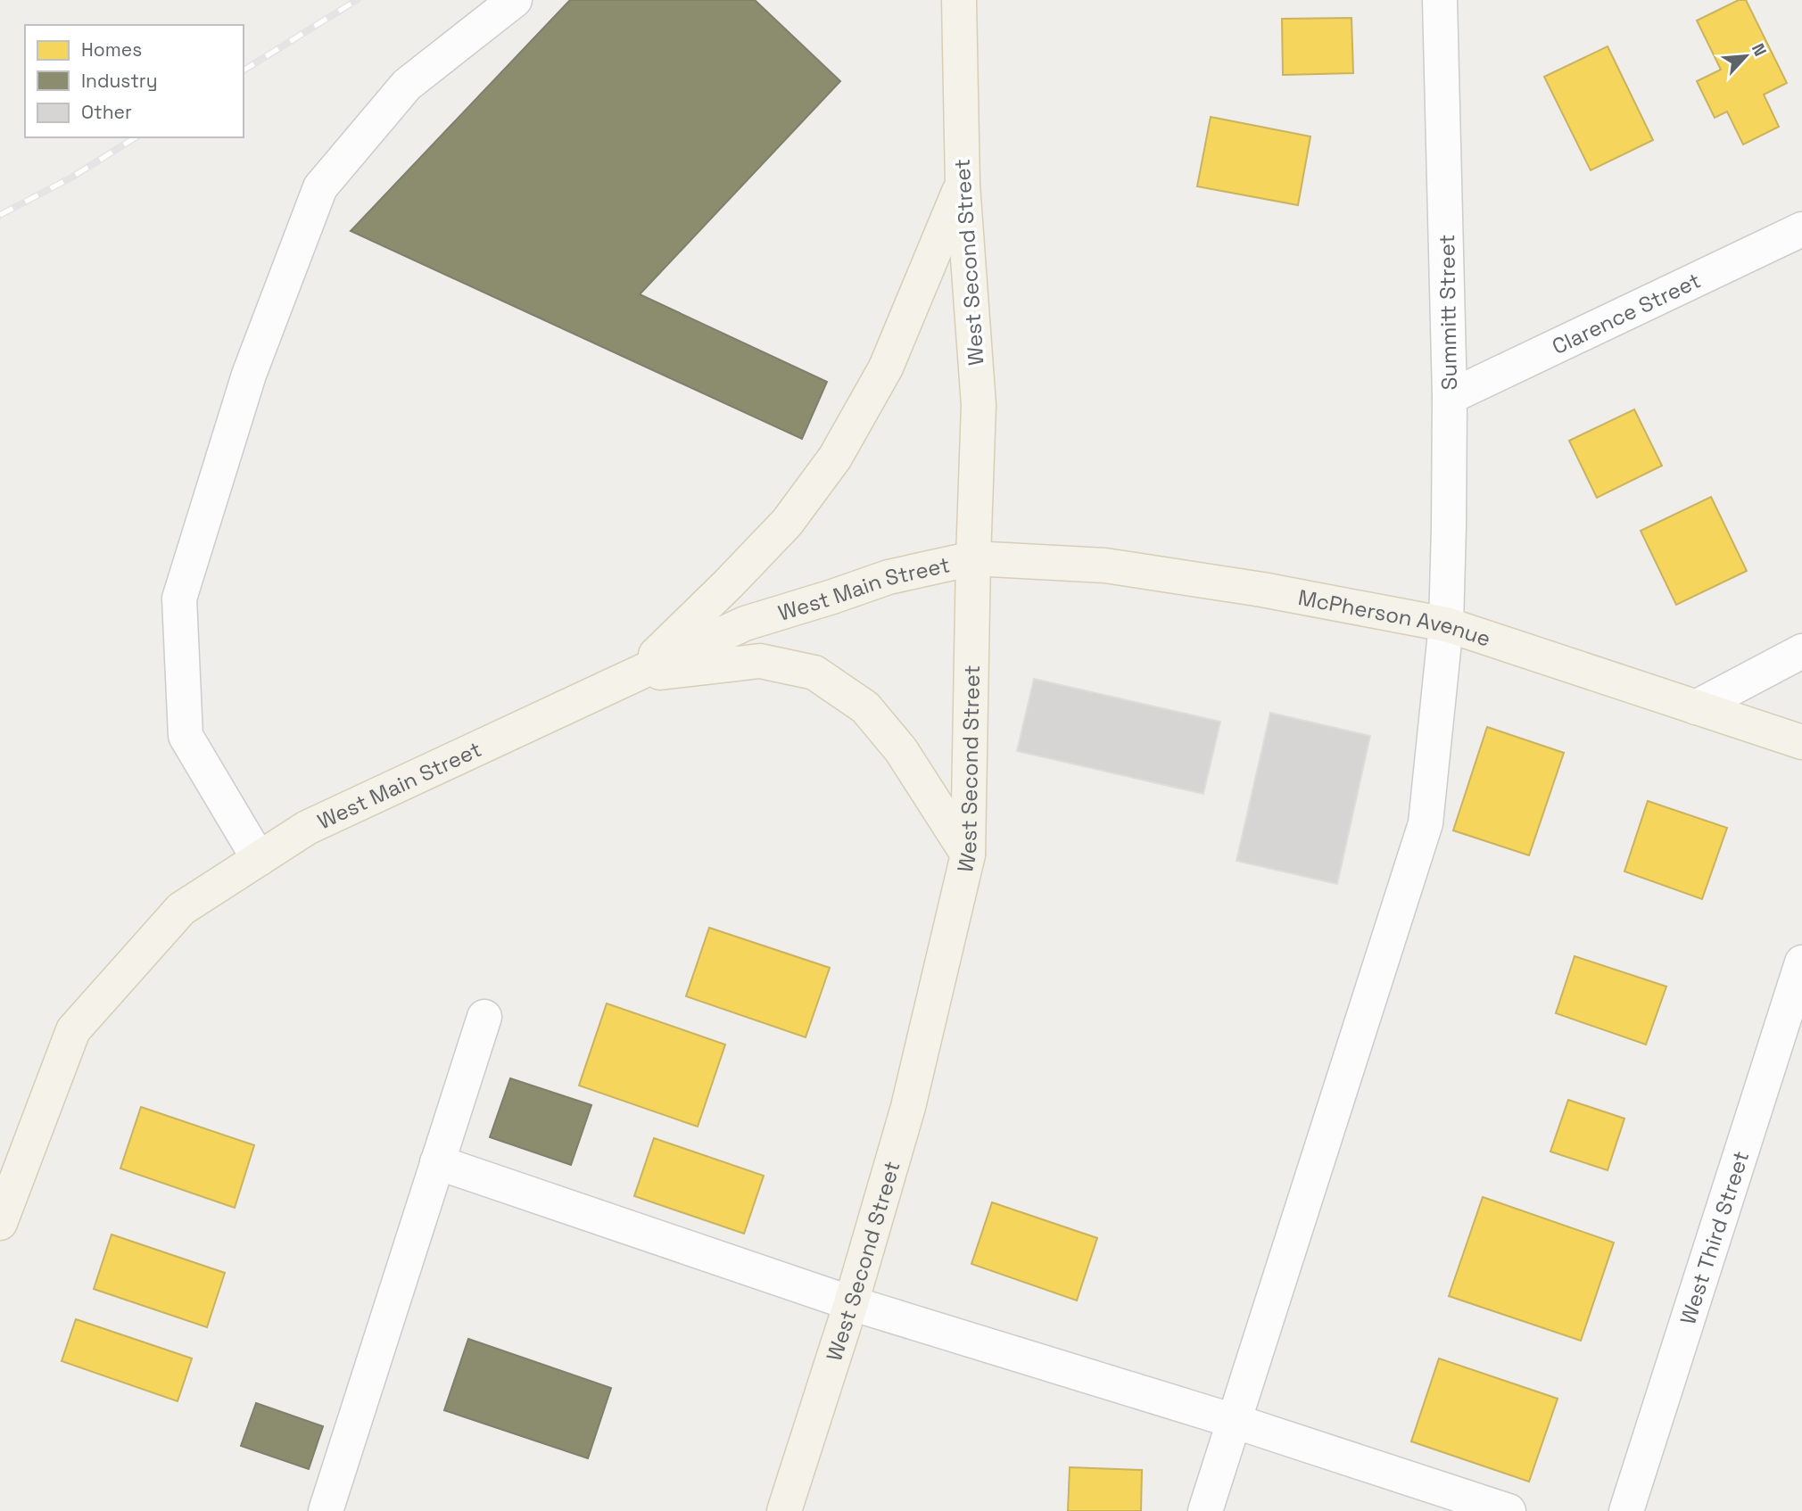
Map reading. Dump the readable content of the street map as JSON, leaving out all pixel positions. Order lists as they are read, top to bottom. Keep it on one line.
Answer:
{"streets":{"main road":["West Second Street","West Main Street","McPherson Avenue"],"street":["Summitt Street","Clarence Street","West Third Street"]},"crossings":[["West Second Street","West Main Street"],["West Second Street","McPherson Avenue"],["Summitt Street","Clarence Street"],["Summitt Street","McPherson Avenue"],["West Main Street","McPherson Avenue"]],"legend":["Homes","Industry","Other"],"north":"top right"}
